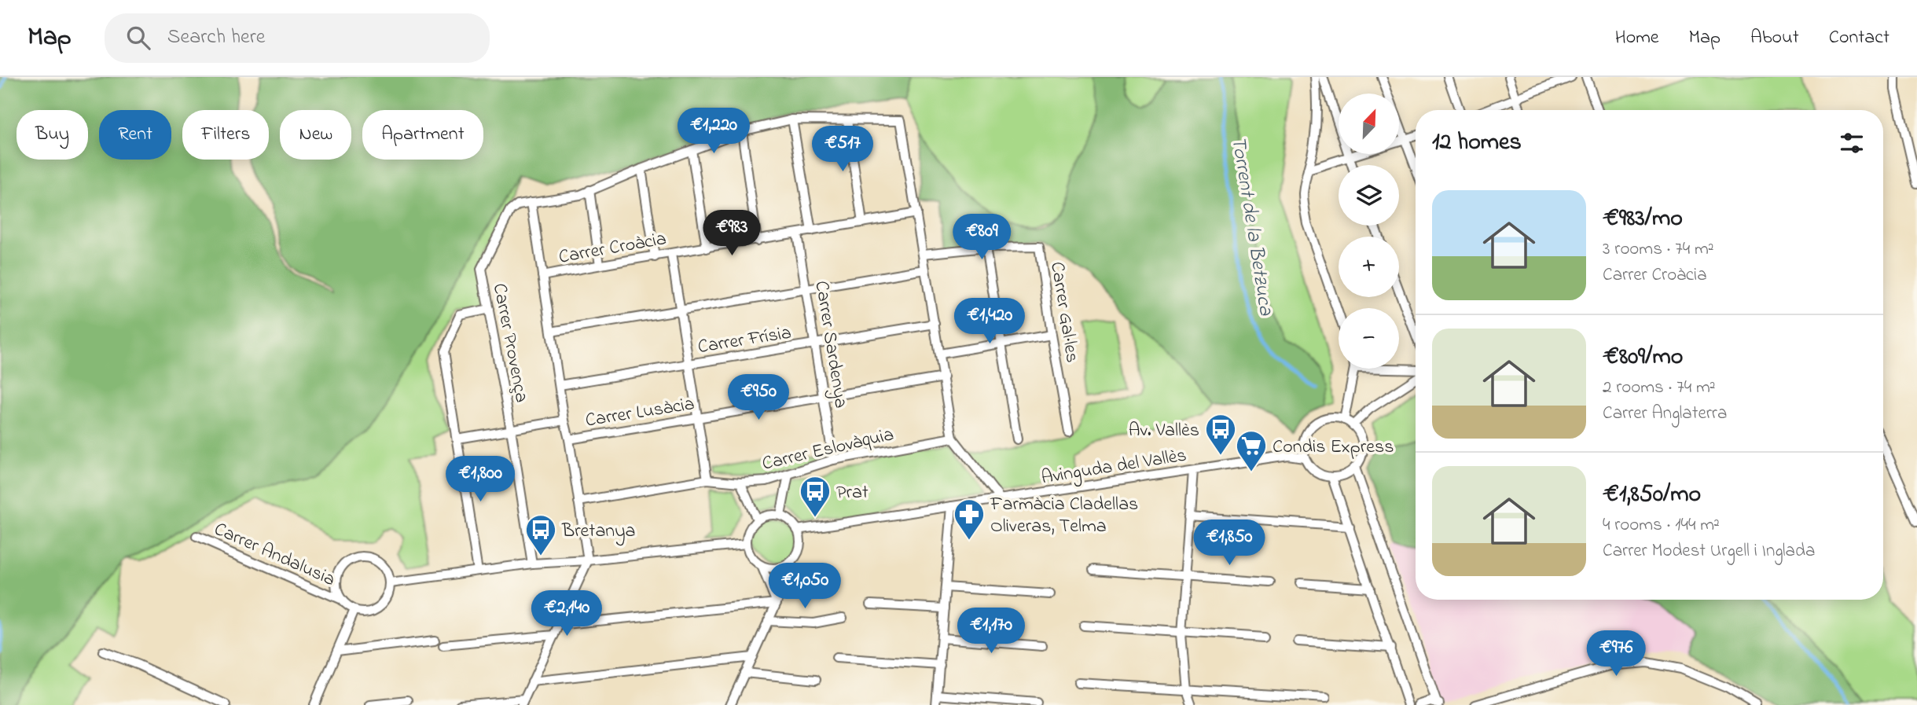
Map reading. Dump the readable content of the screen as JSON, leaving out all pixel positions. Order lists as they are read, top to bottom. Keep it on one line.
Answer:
{"streets":{"street":["Carrer Croàcia","Carrer Gal·les","Carrer Frísia","Carrer Provença","Carrer Sardenya","Carrer Lusàcia","Carrer Eslovàquia","Avinguda del Vallès","Carrer Andalusia"]},"crossings":[["Carrer Croàcia","Carrer Provença"],["Carrer Croàcia","Carrer Sardenya"],["Carrer Frísia","Carrer Sardenya"],["Carrer Sardenya","Carrer Lusàcia"],["Carrer Sardenya","Carrer Eslovàquia"]],"water":["Torrent de la Betzuca"],"places":{"bus stop":["Av. Vallès","Prat","Bretanya"],"supermarket":["Condis Express"],"pharmacy":["Farmàcia Cladellas Oliveras, Telma"]},"north":"top right","page":{"header":"Map","search":"Search here","nav":["Home","Map","About","Contact"],"map_buttons":["+","−"],"price":["€1,220","€517","€983","€809","€1,420","€950","€1,800","€1,850","€1,050","€2,140","€1,170","€976"],"chip":["Buy","Rent","Filters","New","Apartment"],"heading":"12 homes","list":[{"name":"€983/mo","note":"3 rooms · 74 m² · Carrer Croàcia"},{"name":"€809/mo","note":"2 rooms · 74 m² · Carrer Anglaterra"},{"name":"€1,850/mo","note":"4 rooms · 144 m² · Carrer Modest Urgell i Inglada"}]}}
